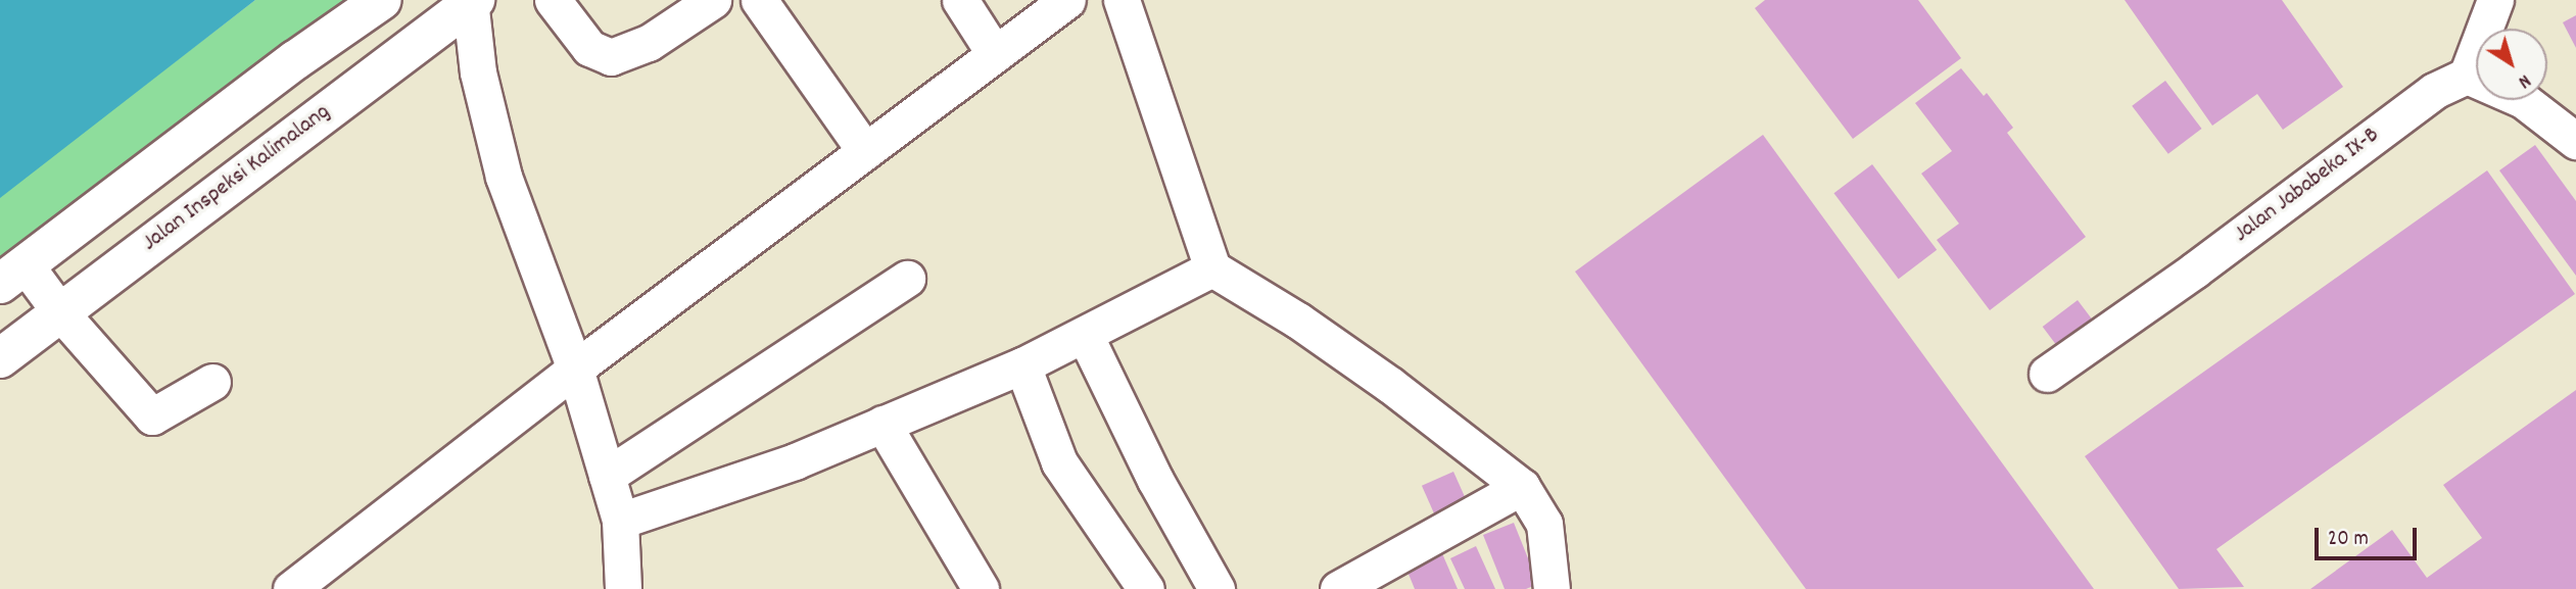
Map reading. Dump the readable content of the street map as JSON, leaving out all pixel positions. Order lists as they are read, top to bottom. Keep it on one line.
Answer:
{"streets":{"main road":["Jalan Inspeksi Kalimalang"],"street":["Jalan Jababeka IX-B"]},"scale_bar":"20 m","north":"bottom right"}
